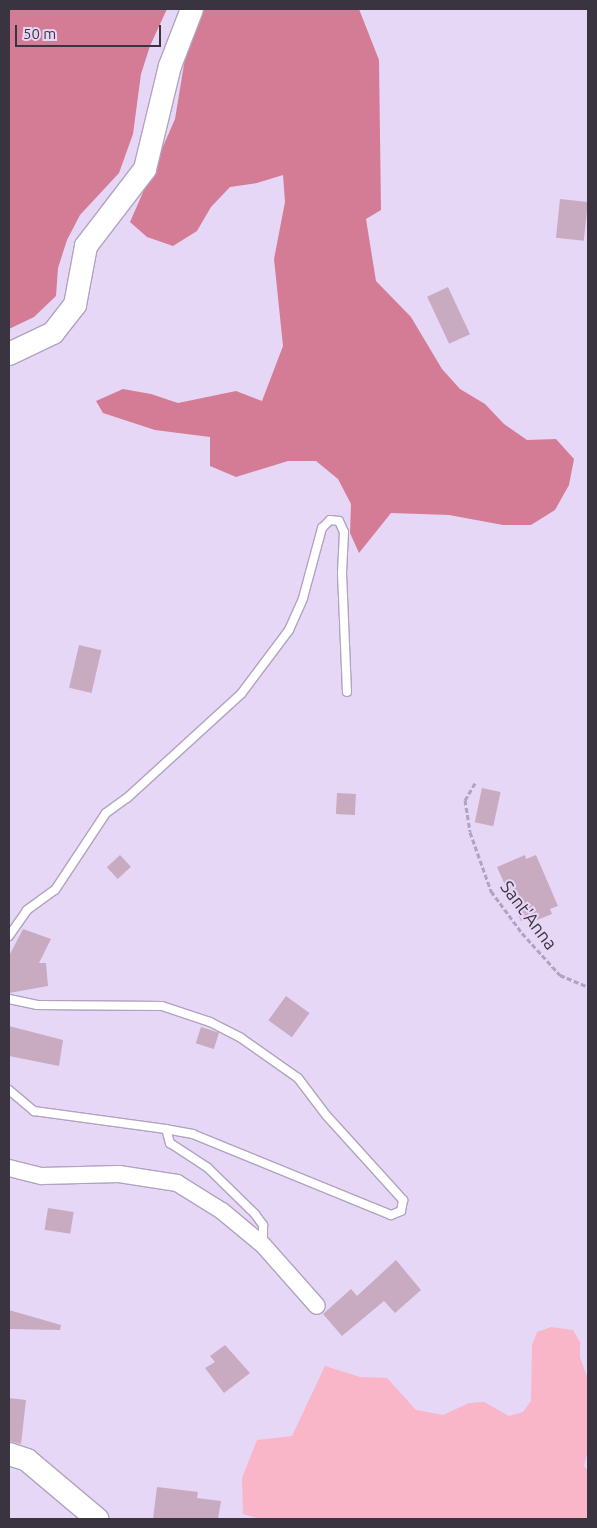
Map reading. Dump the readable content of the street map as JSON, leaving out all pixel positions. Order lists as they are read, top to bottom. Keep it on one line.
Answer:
{"streets":{"path":["Sant'Anna"]},"scale_bar":"50 m"}
